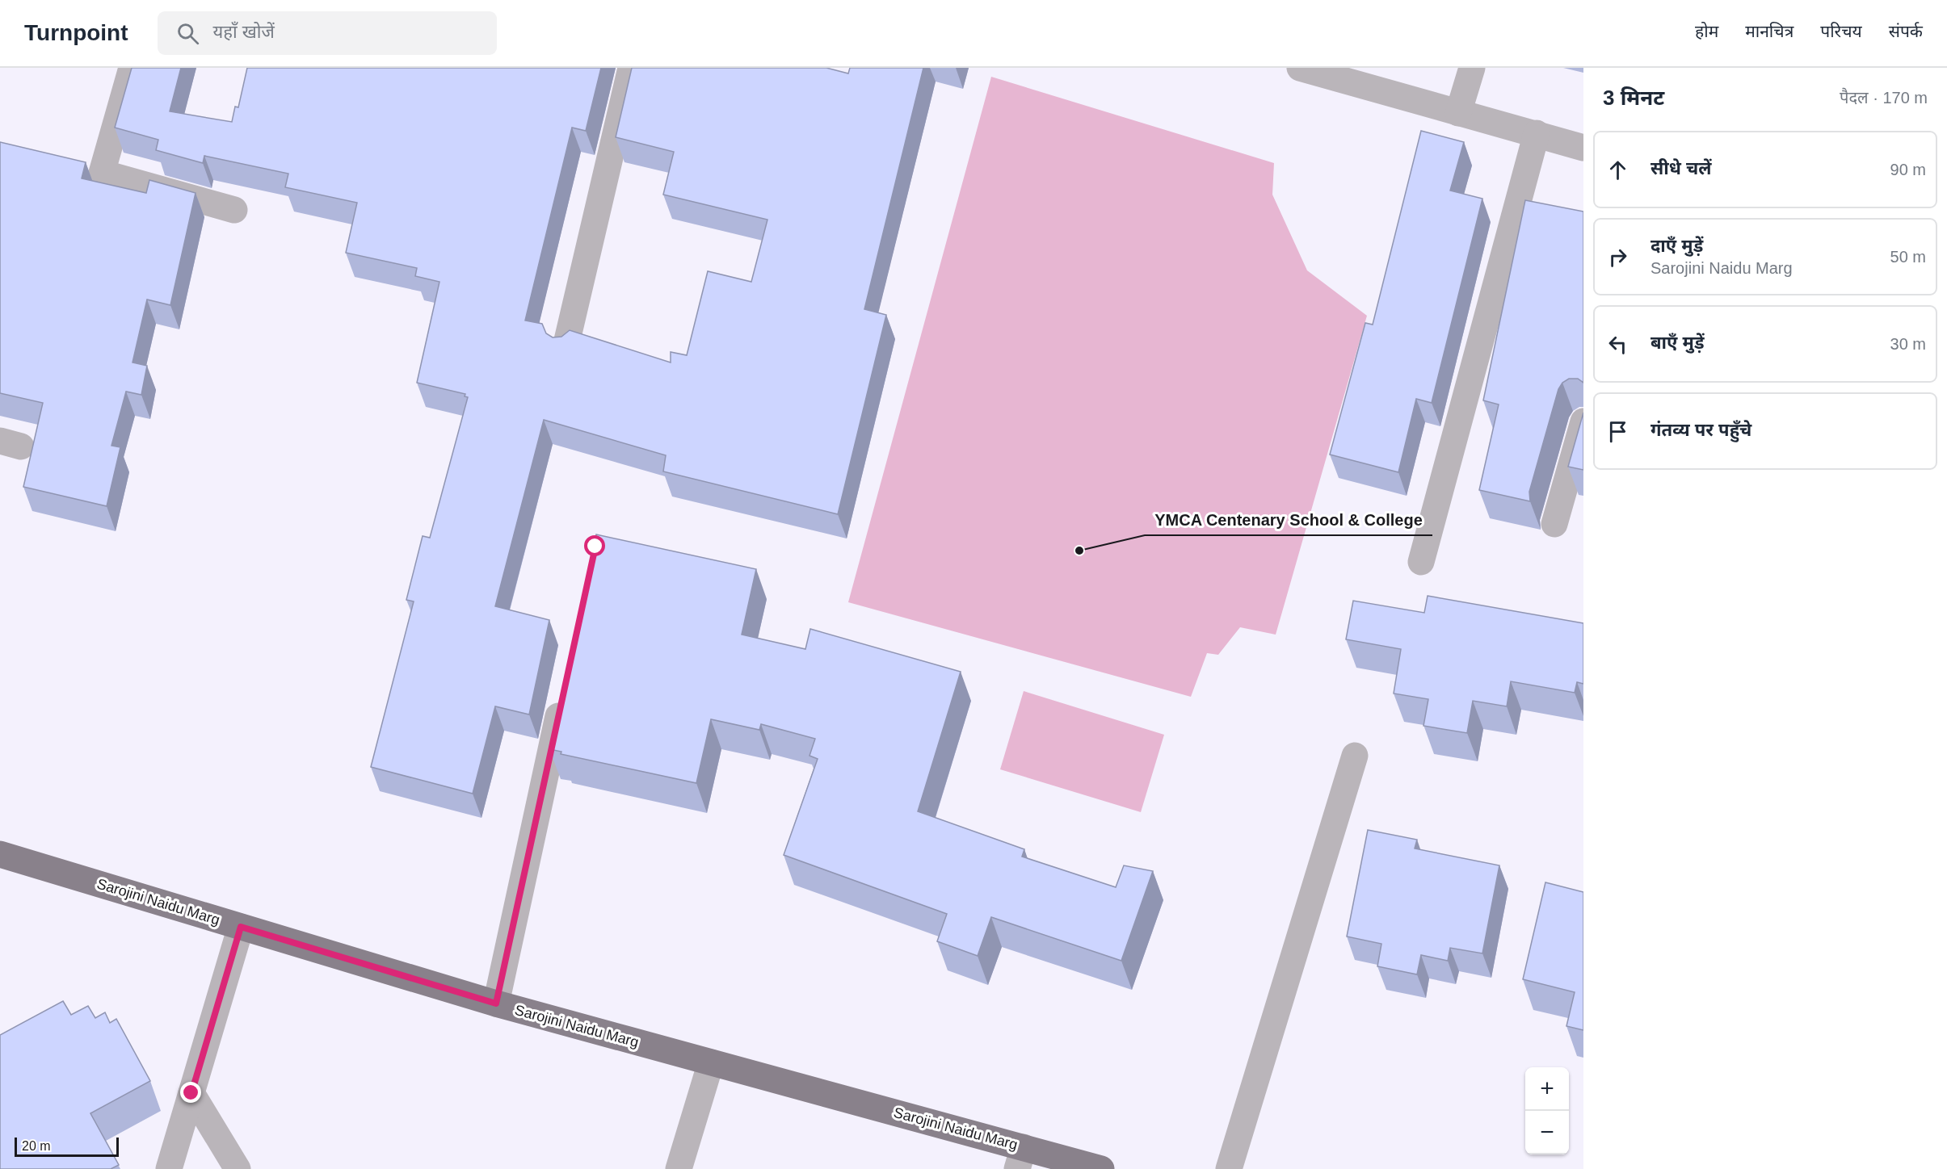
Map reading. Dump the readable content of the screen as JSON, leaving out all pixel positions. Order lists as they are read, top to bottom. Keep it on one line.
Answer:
{"streets":{"main road":["Sarojini Naidu Marg"]},"places":["YMCA Centenary School & College"],"scale_bar":"20 m","page":{"header":"Turnpoint","search":"यहाँ खोजें","nav":["होम","मानचित्र","परिचय","संपर्क"],"heading":["3 मिनट","पैदल · 170 m"],"list":[["सीधे चलें","90 m"],["दाएँ मुड़ें","Sarojini Naidu Marg","50 m"],["बाएँ मुड़ें","30 m"],"गंतव्य पर पहुँचे"],"map_buttons":["+","−"],"scale":"20 m"}}
